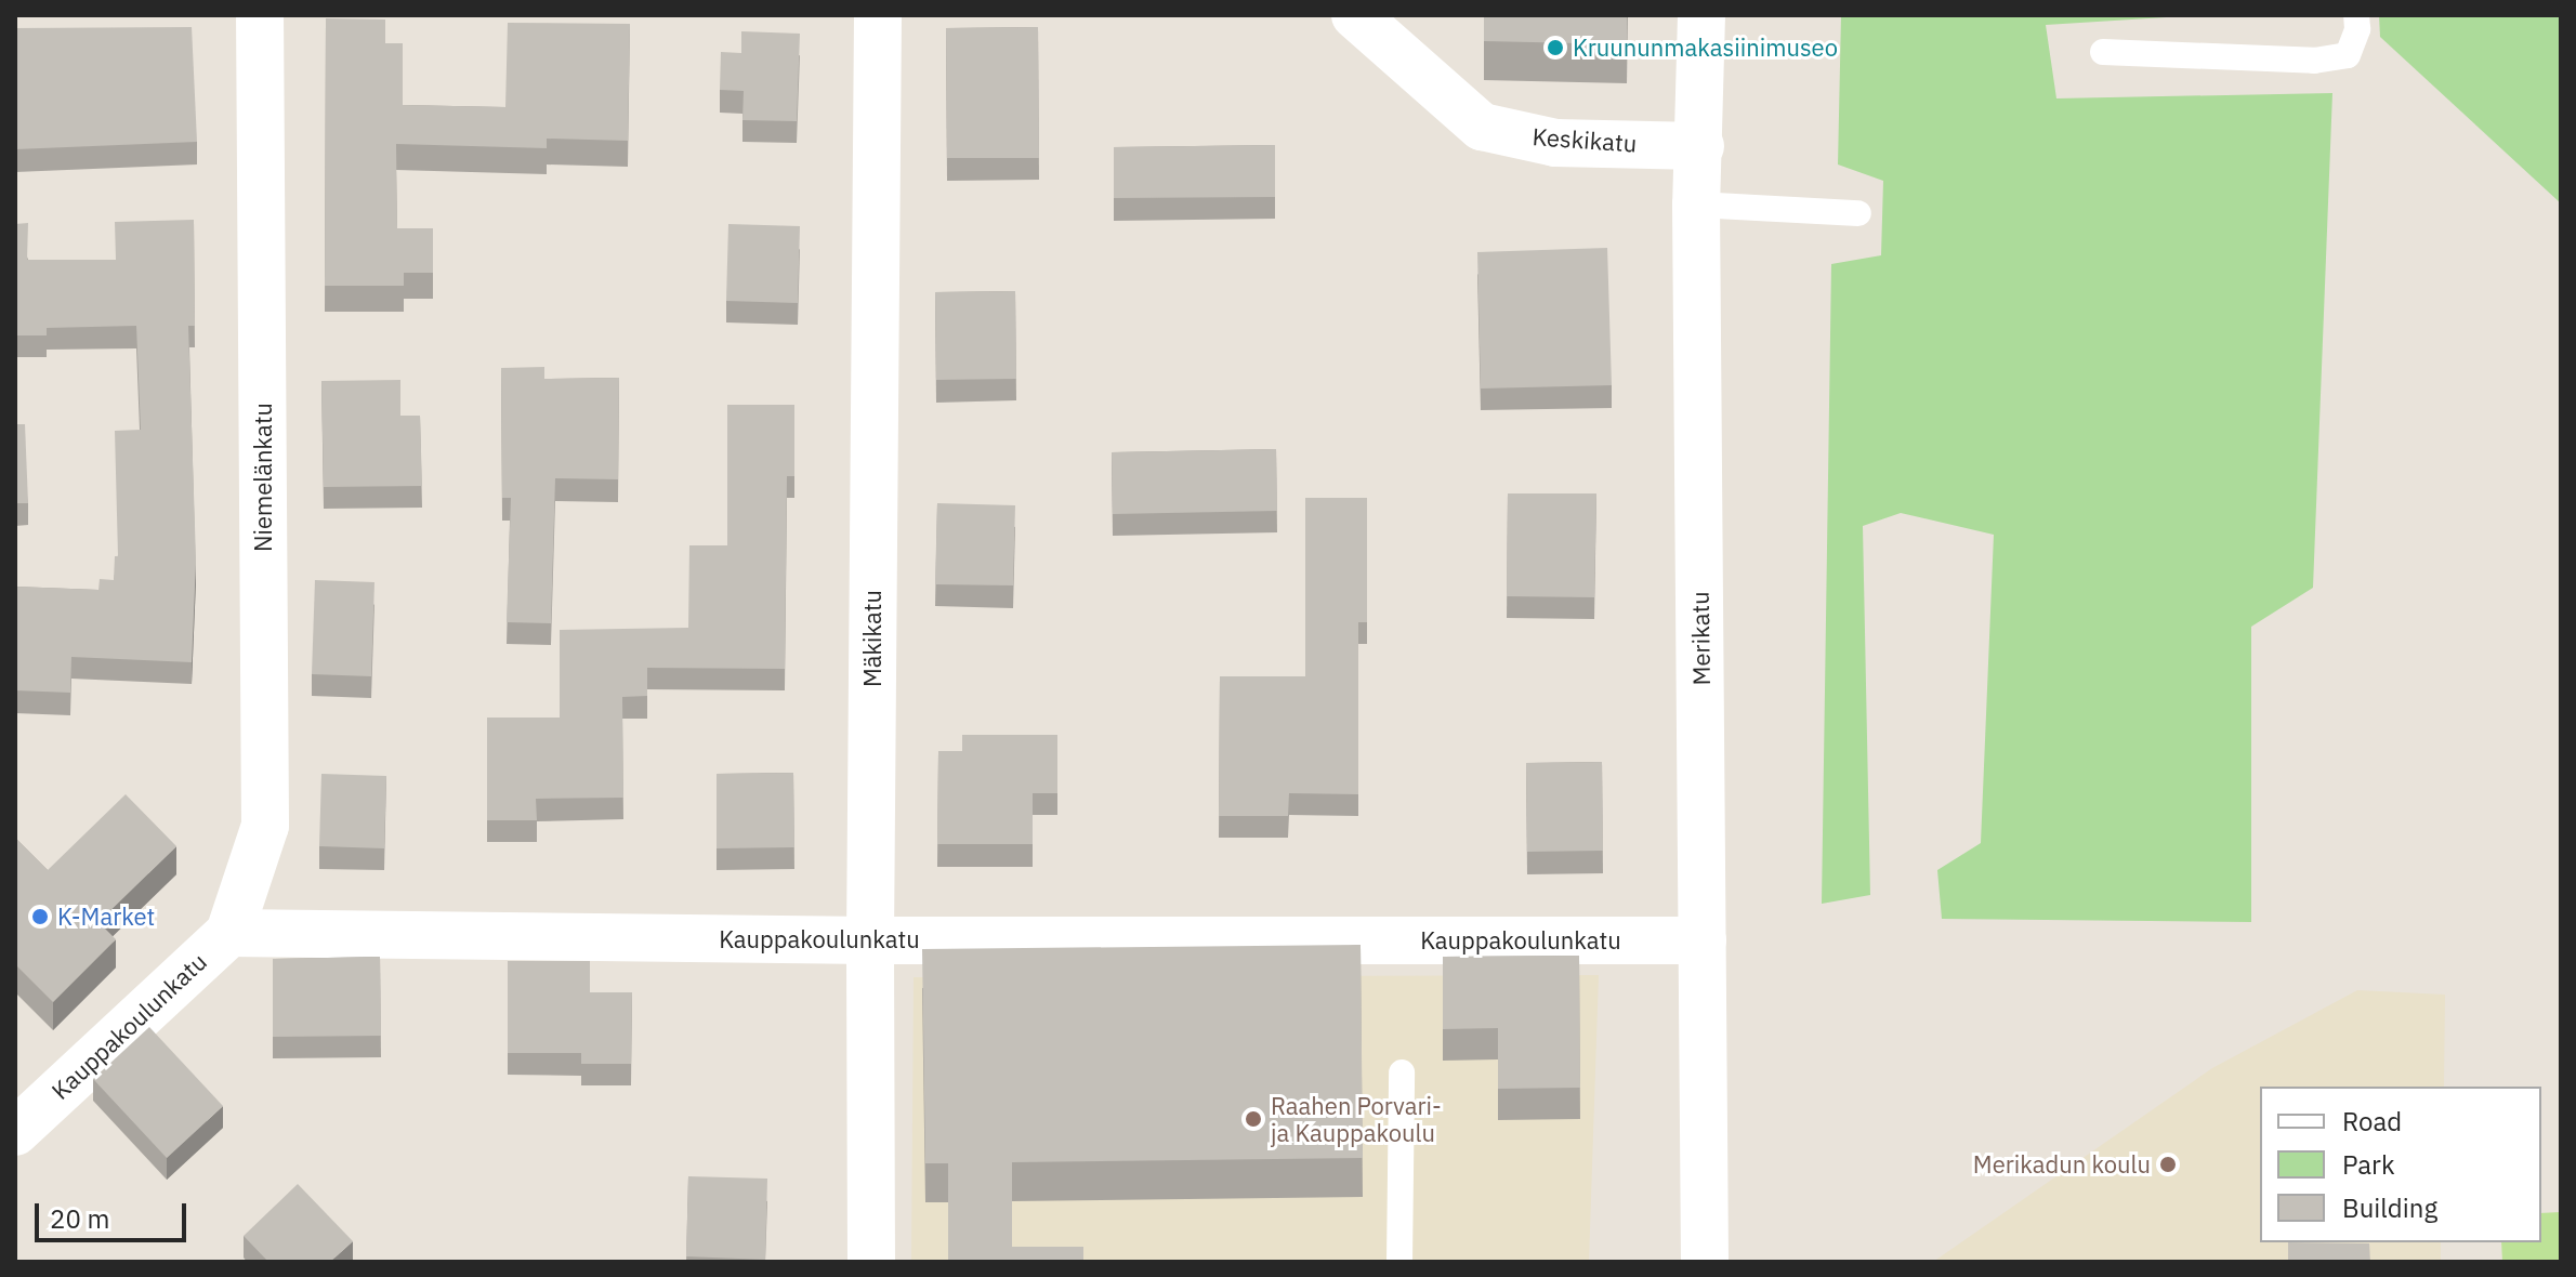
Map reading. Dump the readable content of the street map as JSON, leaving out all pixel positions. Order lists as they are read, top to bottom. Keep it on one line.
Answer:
{"streets":{"street":["Keskikatu","Niemelänkatu","Mäkikatu","Merikatu","Kauppakoulunkatu"]},"crossings":[["Keskikatu","Merikatu"],["Niemelänkatu","Kauppakoulunkatu"],["Mäkikatu","Kauppakoulunkatu"],["Merikatu","Kauppakoulunkatu"]],"places":["Kruununmakasiinimuseo","K-Market","Raahen Porvari- ja Kauppakoulu","Merikadun koulu"],"legend":["Road","Park","Building"],"scale_bar":"20 m"}
